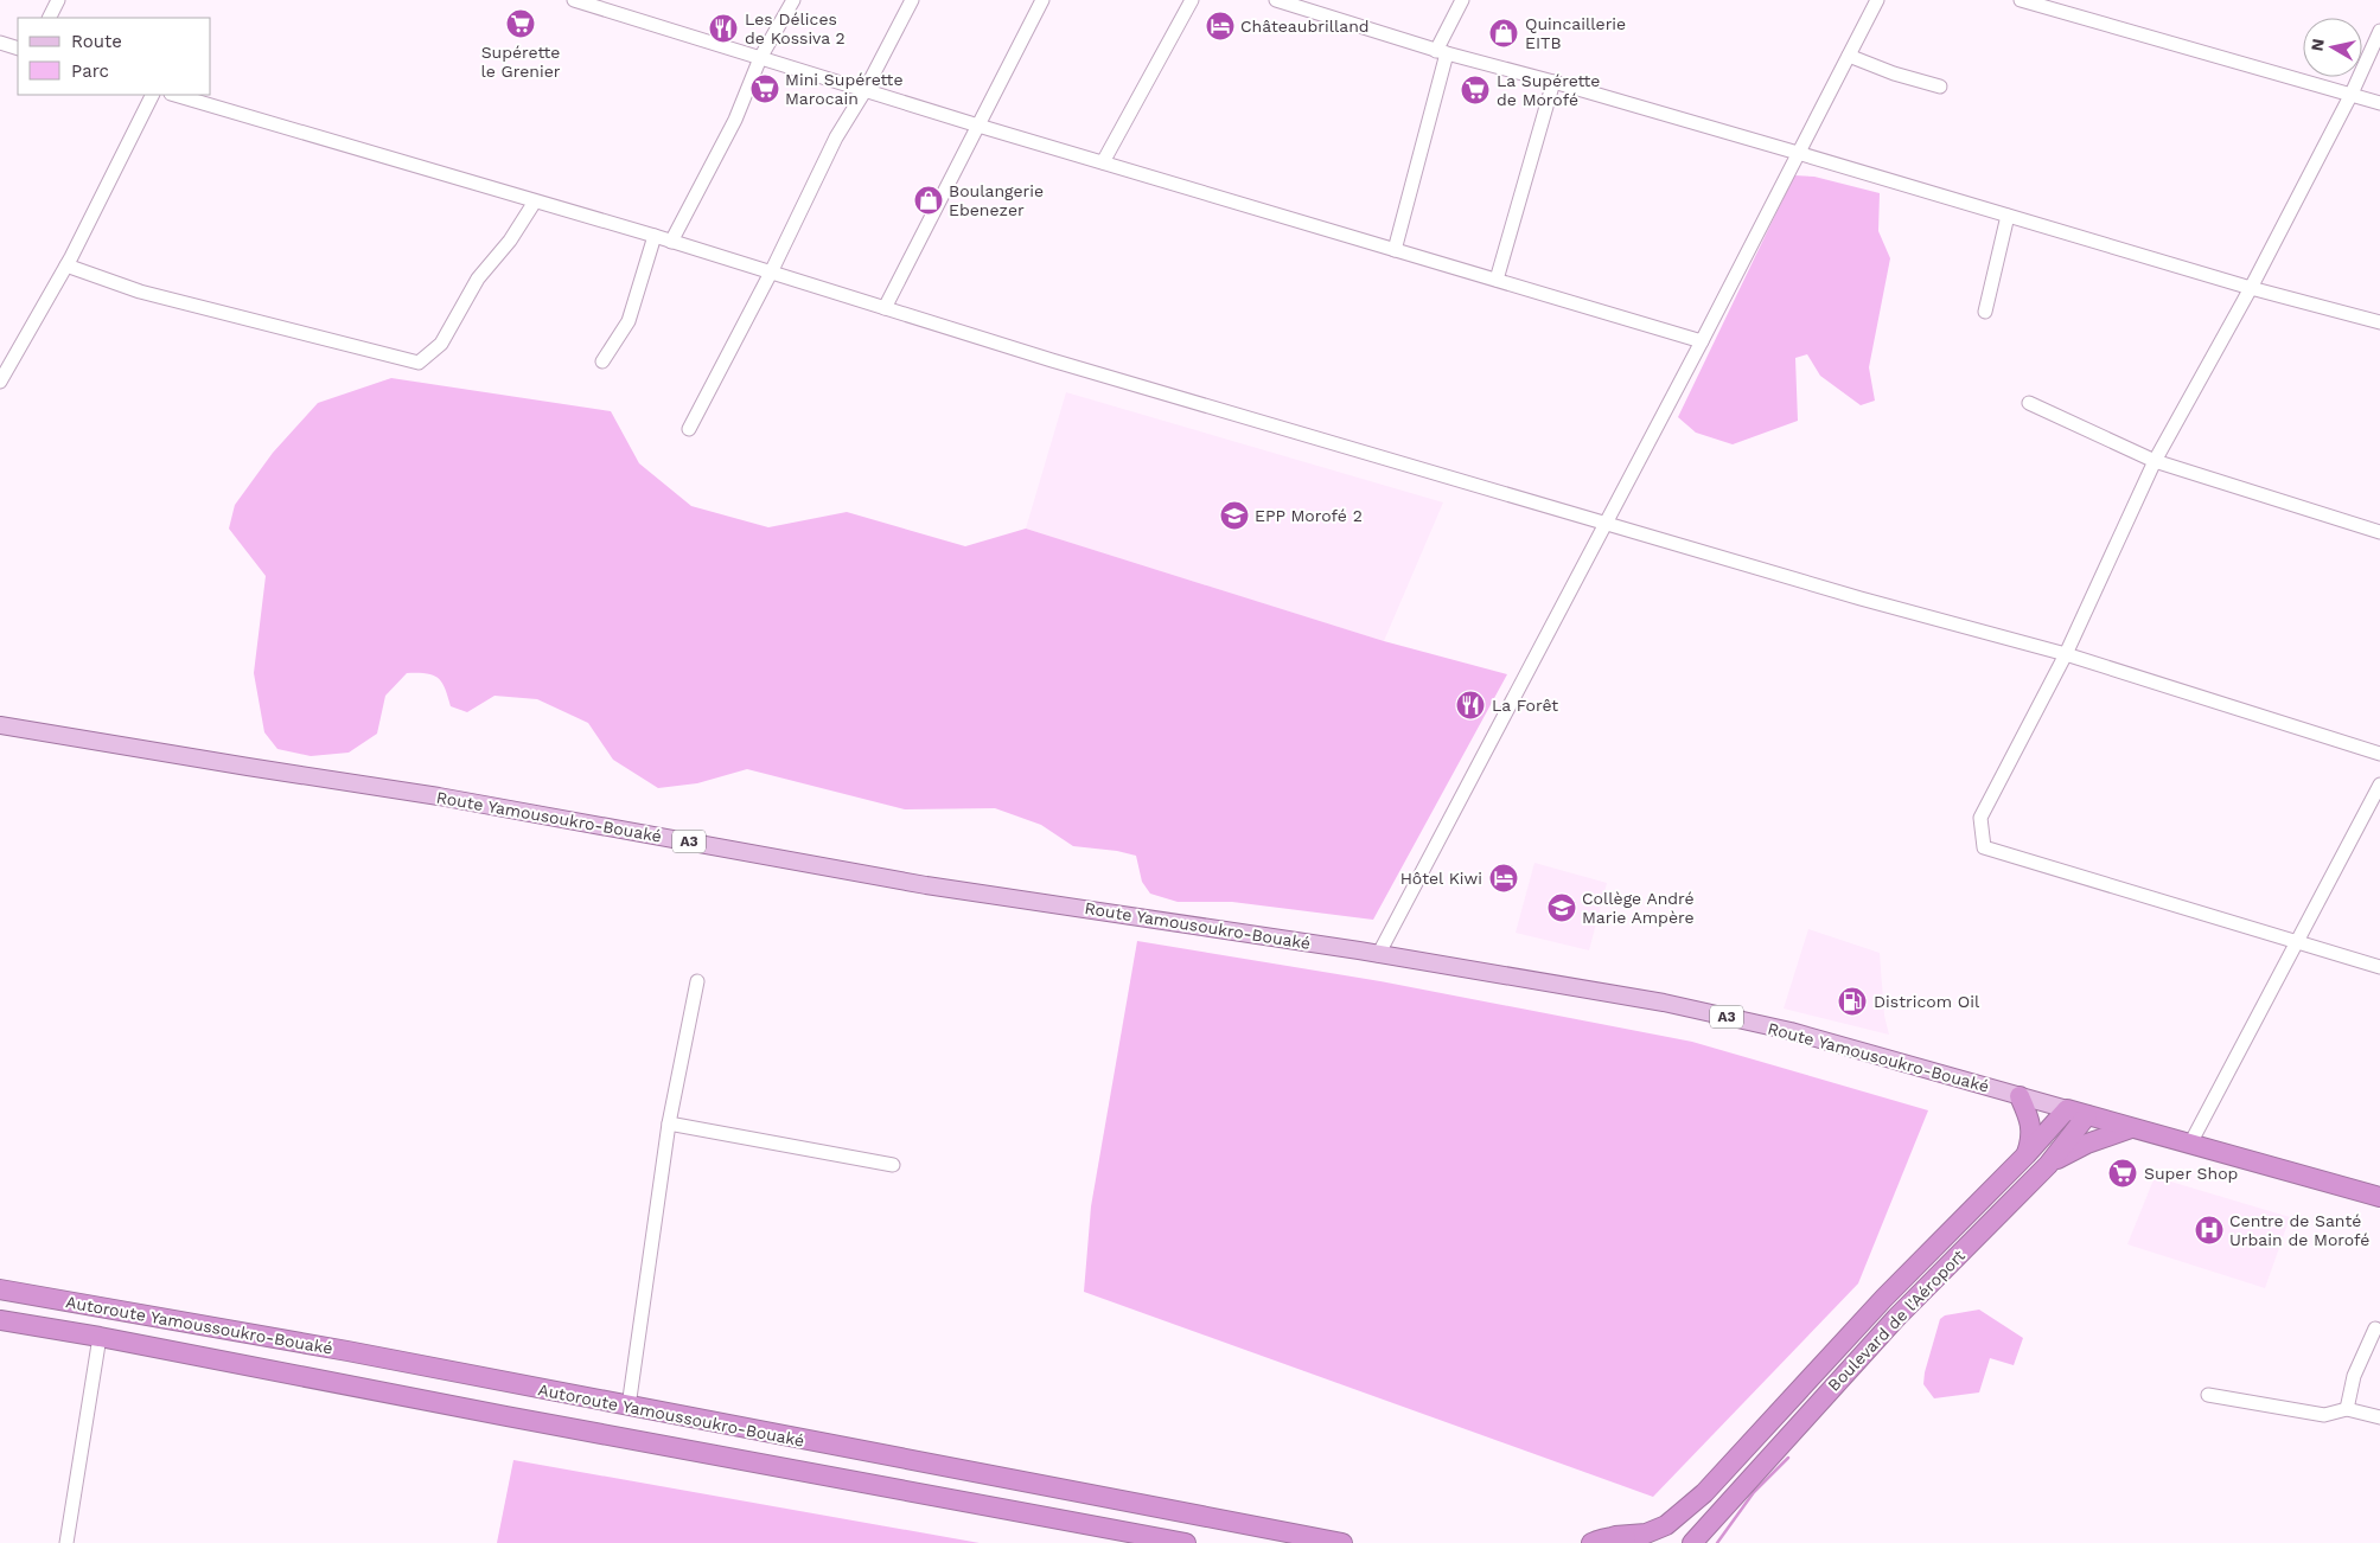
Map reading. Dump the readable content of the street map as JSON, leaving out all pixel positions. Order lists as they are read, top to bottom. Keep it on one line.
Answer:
{"streets":{"highway":["Route Yamousoukro-Bouaké","A3","Boulevard de l'Aéroport","Autoroute Yamoussoukro-Bouaké"]},"crossings":[["Route Yamousoukro-Bouaké","Boulevard de l'Aéroport"]],"places":{"supermarket":["Supérette le Grenier","Mini Supérette Marocain","La Supérette de Morofé","Super Shop"],"hotel":["Châteaubrilland","Hôtel Kiwi"],"restaurant":["Les Délices de Kossiva 2","La Forêt"],"shop":["Quincaillerie EITB","Boulangerie Ebenezer"],"school or university":["EPP Morofé 2","Collège André Marie Ampère"],"fuel station":["Districom Oil"],"hospital":["Centre de Santé Urbain de Morofé"]},"legend":["Route","Parc"],"north":"left"}
